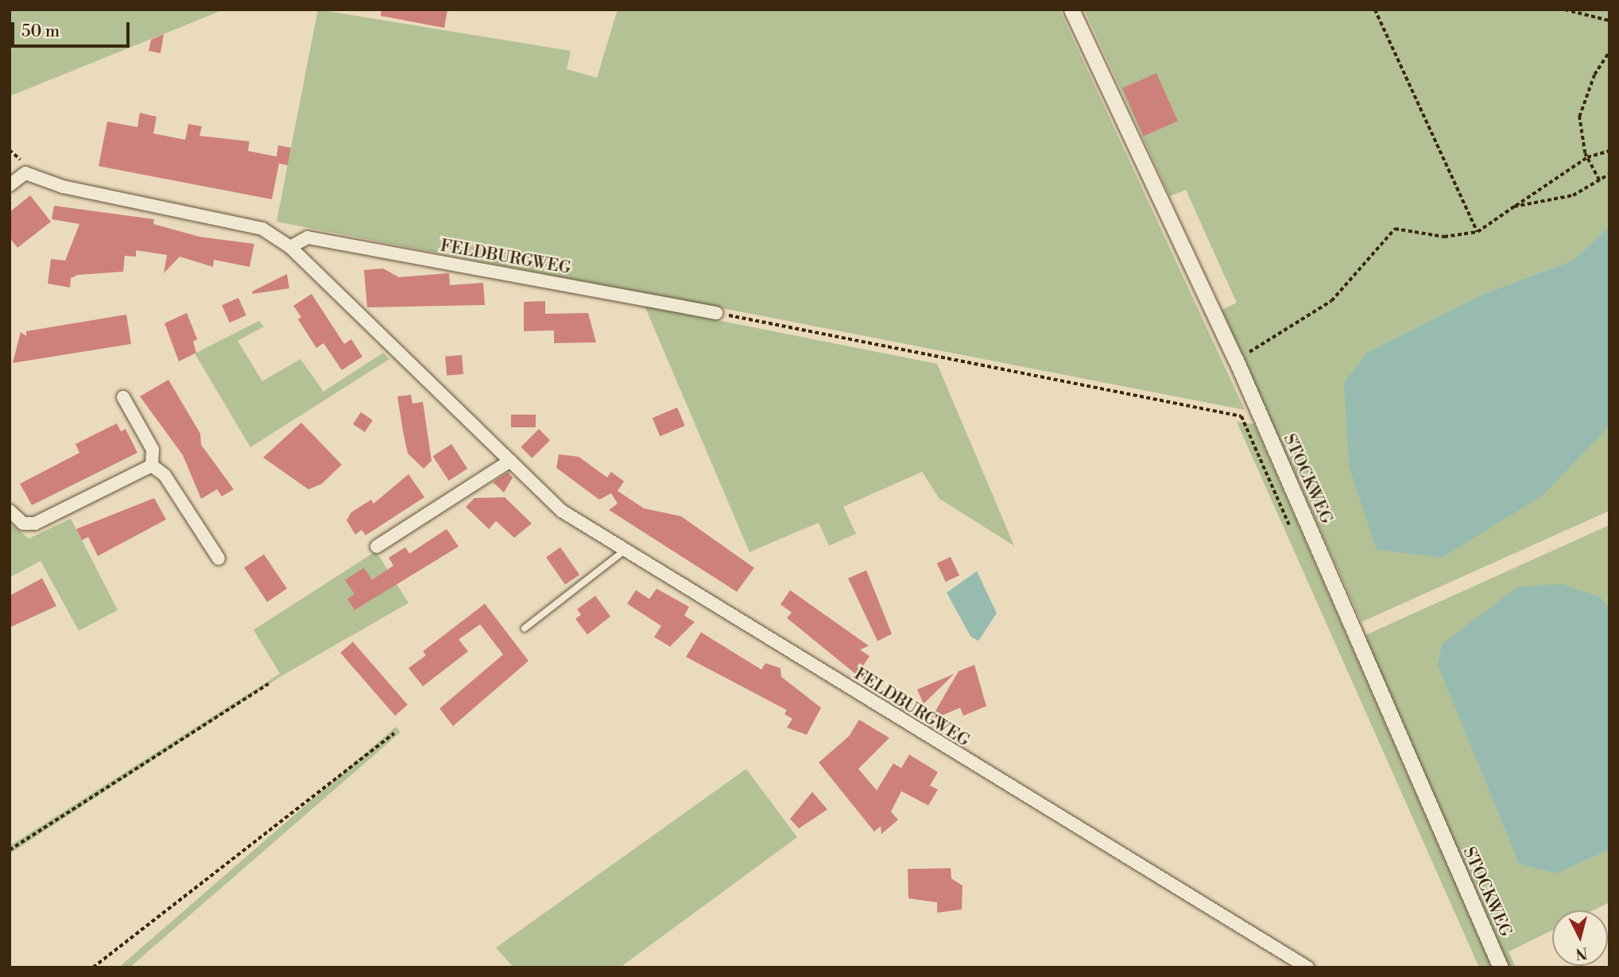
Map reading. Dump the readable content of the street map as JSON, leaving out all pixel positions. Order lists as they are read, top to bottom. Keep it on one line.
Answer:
{"streets":{"street":["FELDBURGWEG","STOCKWEG"]},"scale_bar":"50 m","north":"bottom"}
